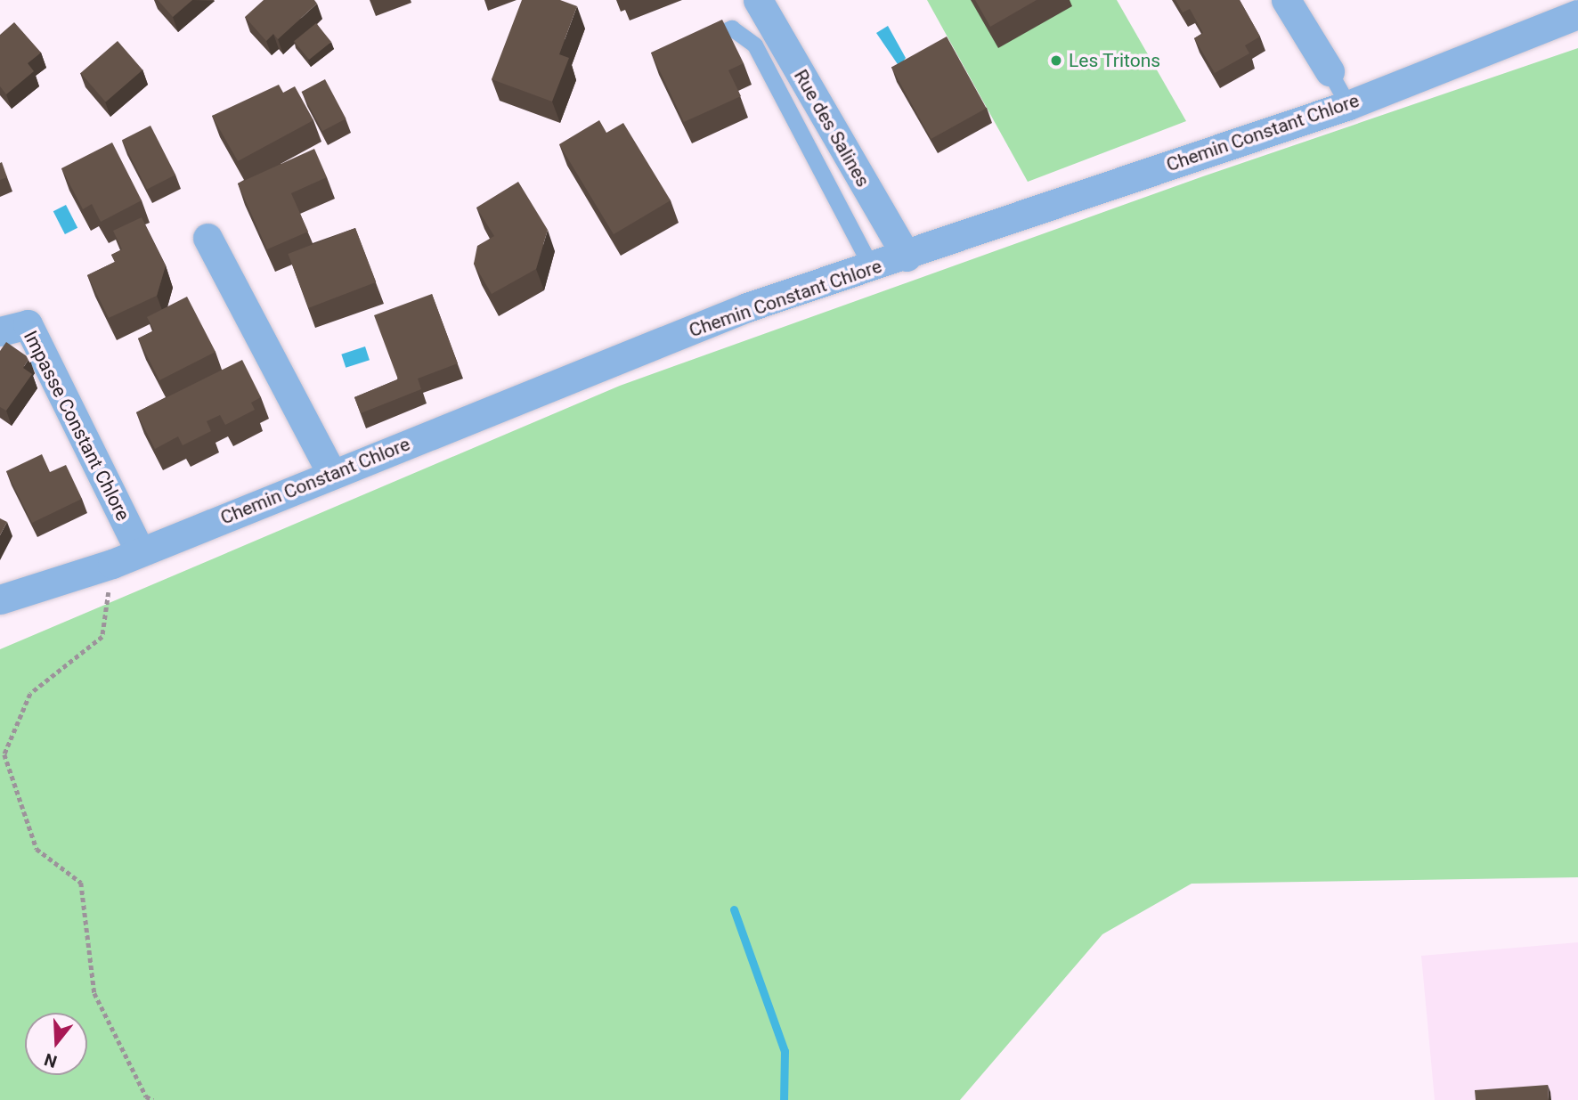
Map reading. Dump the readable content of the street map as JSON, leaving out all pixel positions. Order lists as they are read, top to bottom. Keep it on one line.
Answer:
{"streets":{"street":["Rue des Salines","Chemin Constant Chlore","Impasse Constant Chlore"]},"crossings":[["Rue des Salines","Chemin Constant Chlore"],["Chemin Constant Chlore","Impasse Constant Chlore"]],"places":["Les Tritons"],"north":"bottom"}
